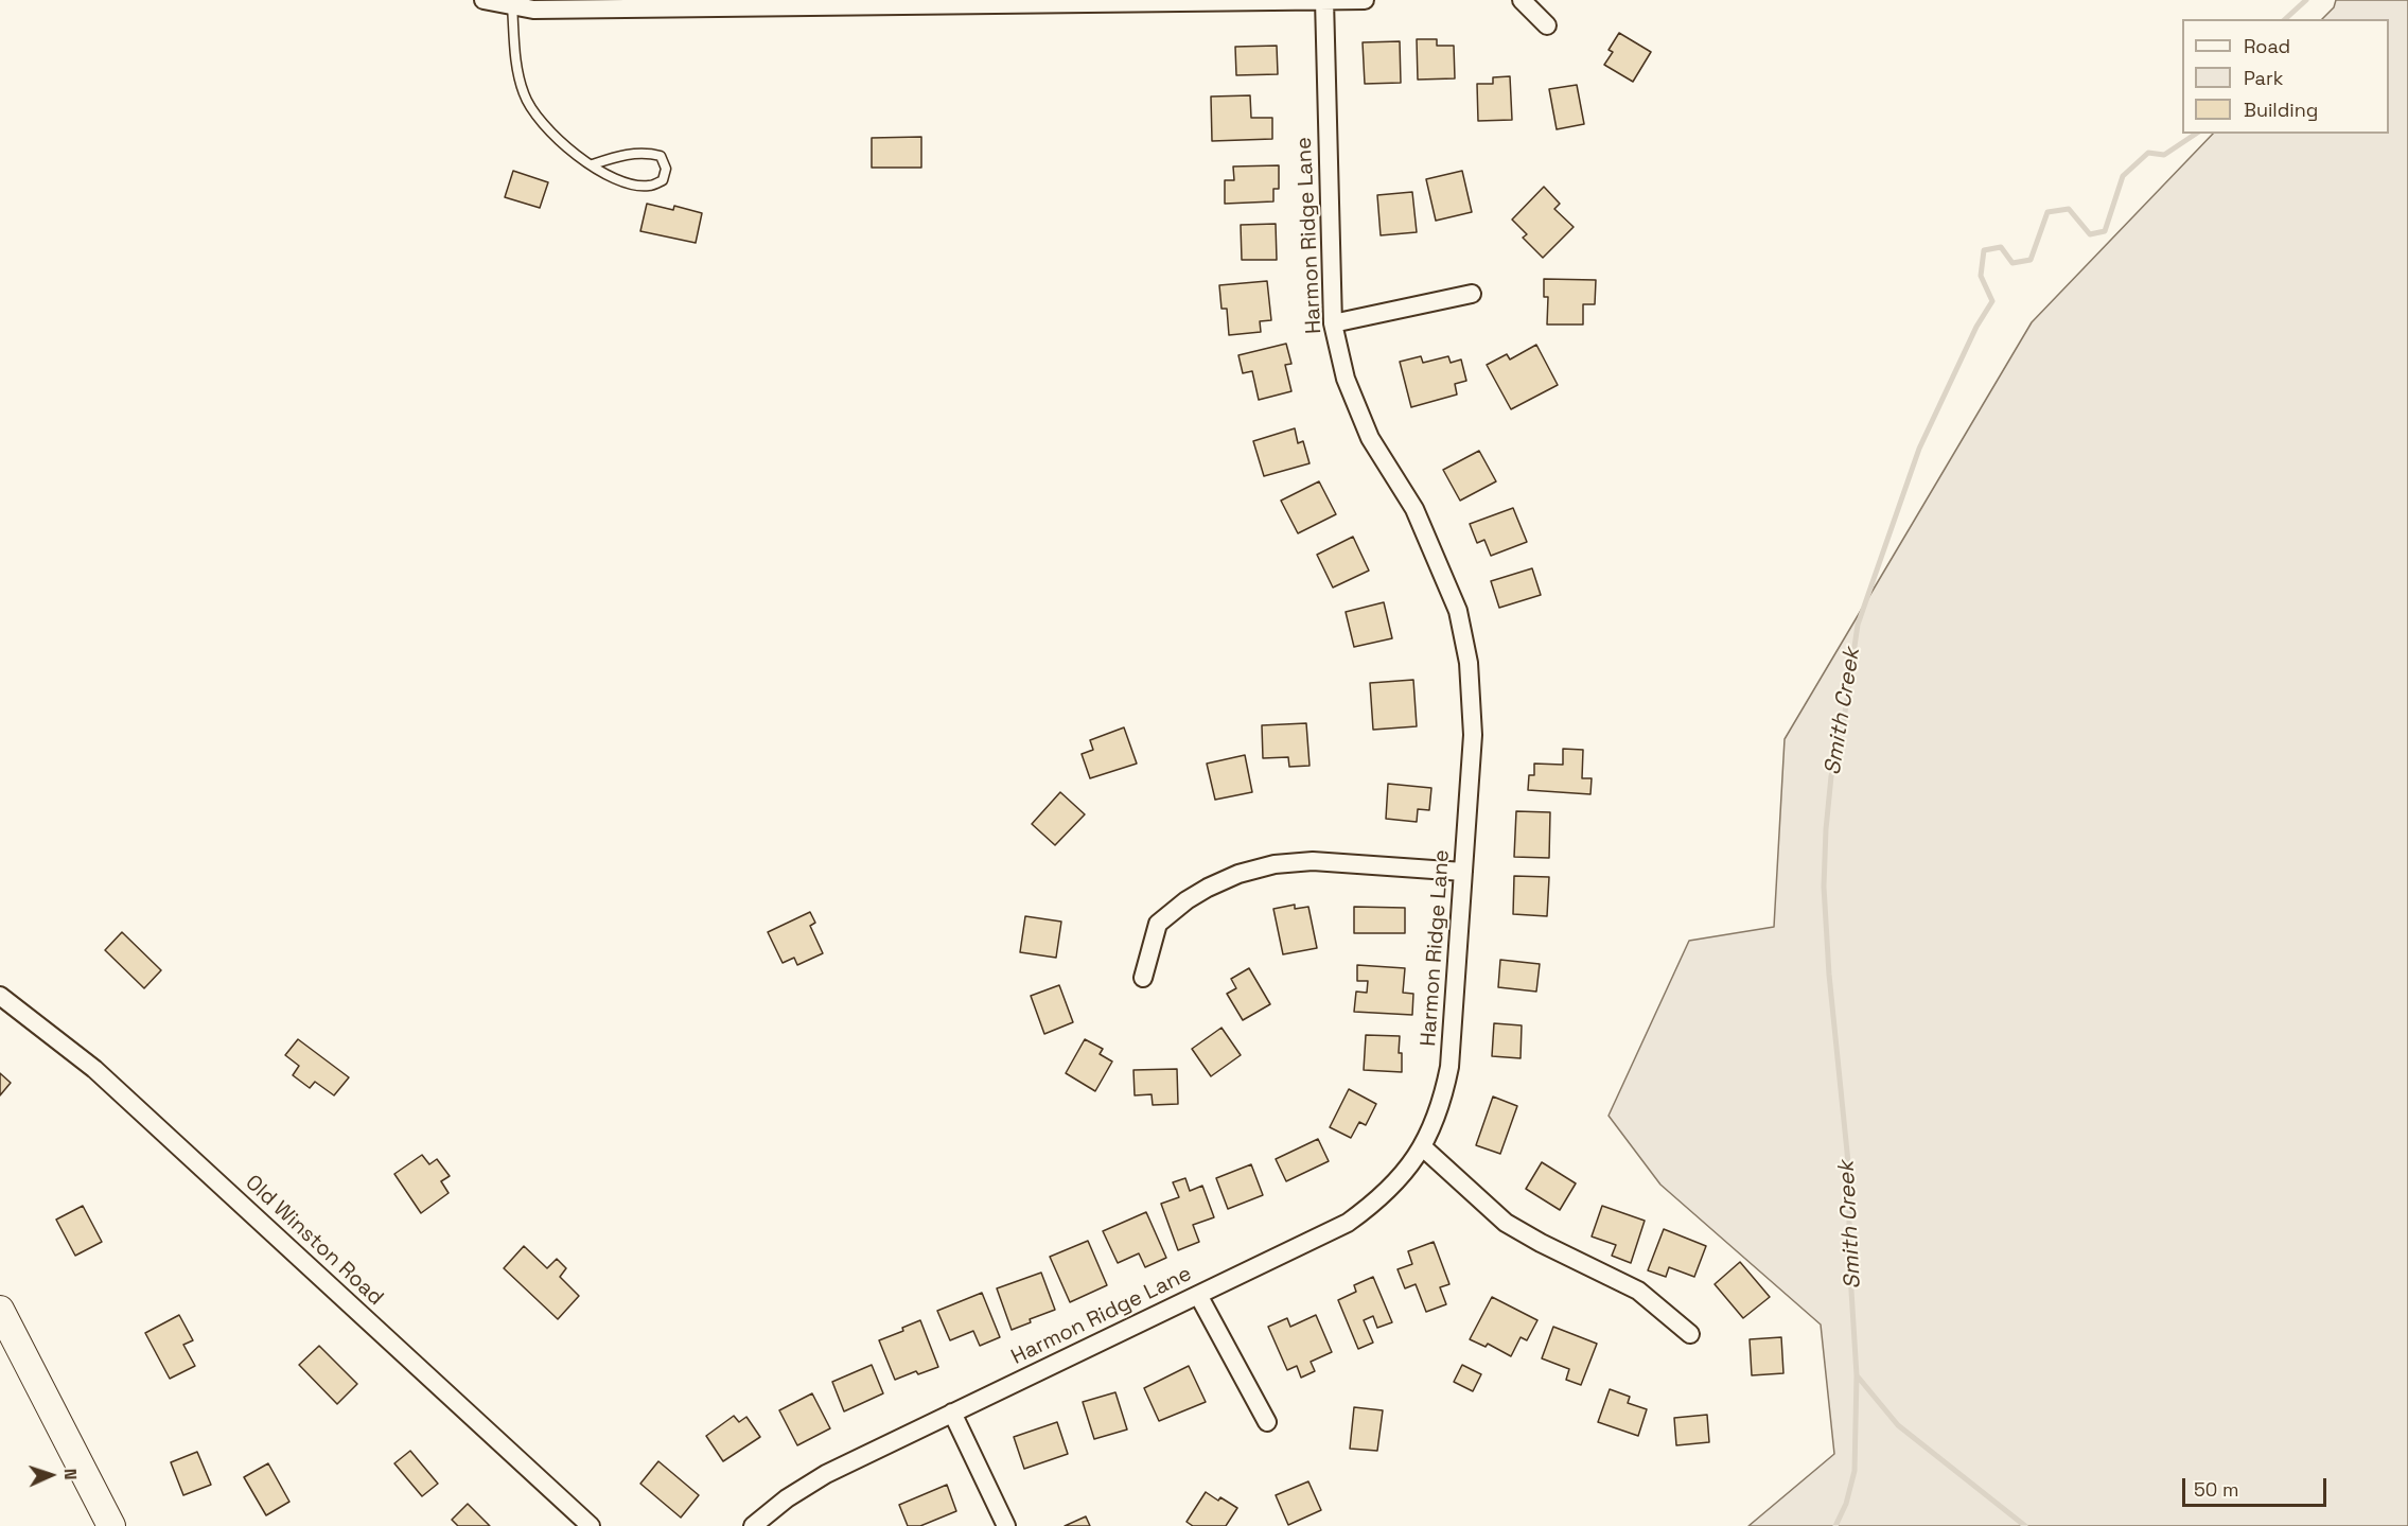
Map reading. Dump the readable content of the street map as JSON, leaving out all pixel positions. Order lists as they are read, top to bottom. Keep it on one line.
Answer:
{"streets":{"street":["Harmon Ridge Lane","Old Winston Road"]},"water":["Smith Creek"],"legend":["Road","Park","Building"],"scale_bar":"50 m","north":"right"}
